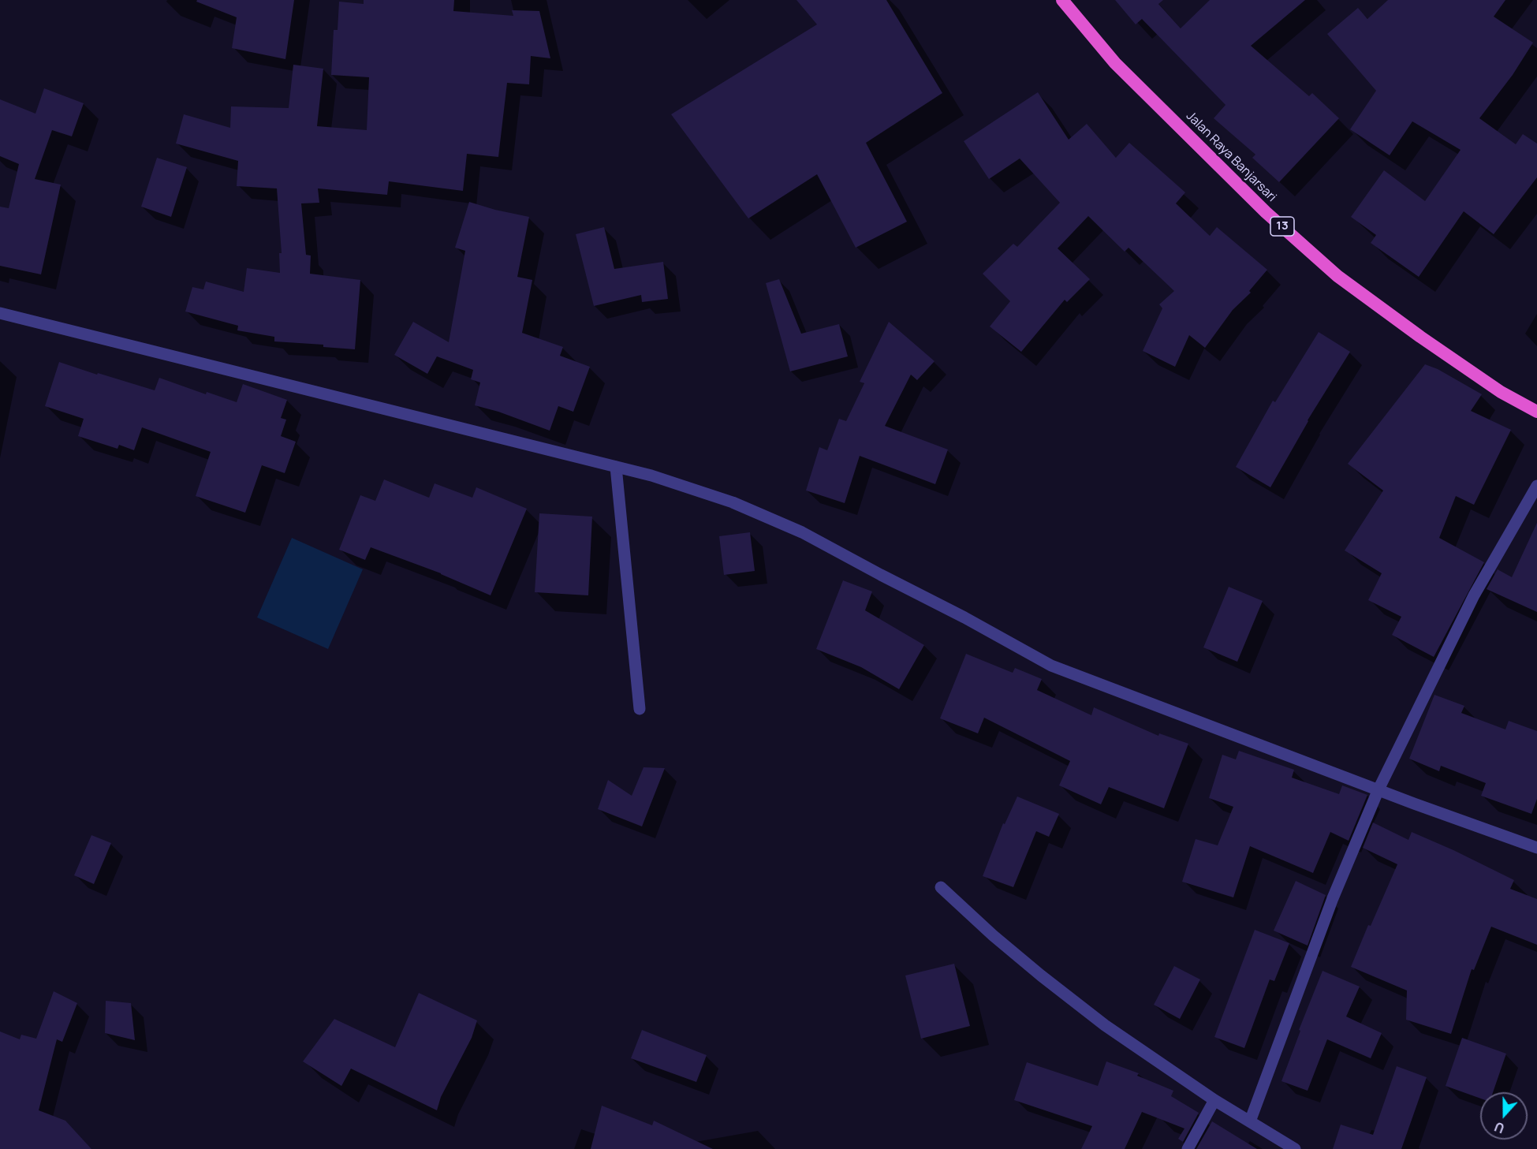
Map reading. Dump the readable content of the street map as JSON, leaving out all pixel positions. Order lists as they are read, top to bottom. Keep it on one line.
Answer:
{"streets":{"highway":["Jalan Raya Banjarsari","13"]},"north":"bottom"}
